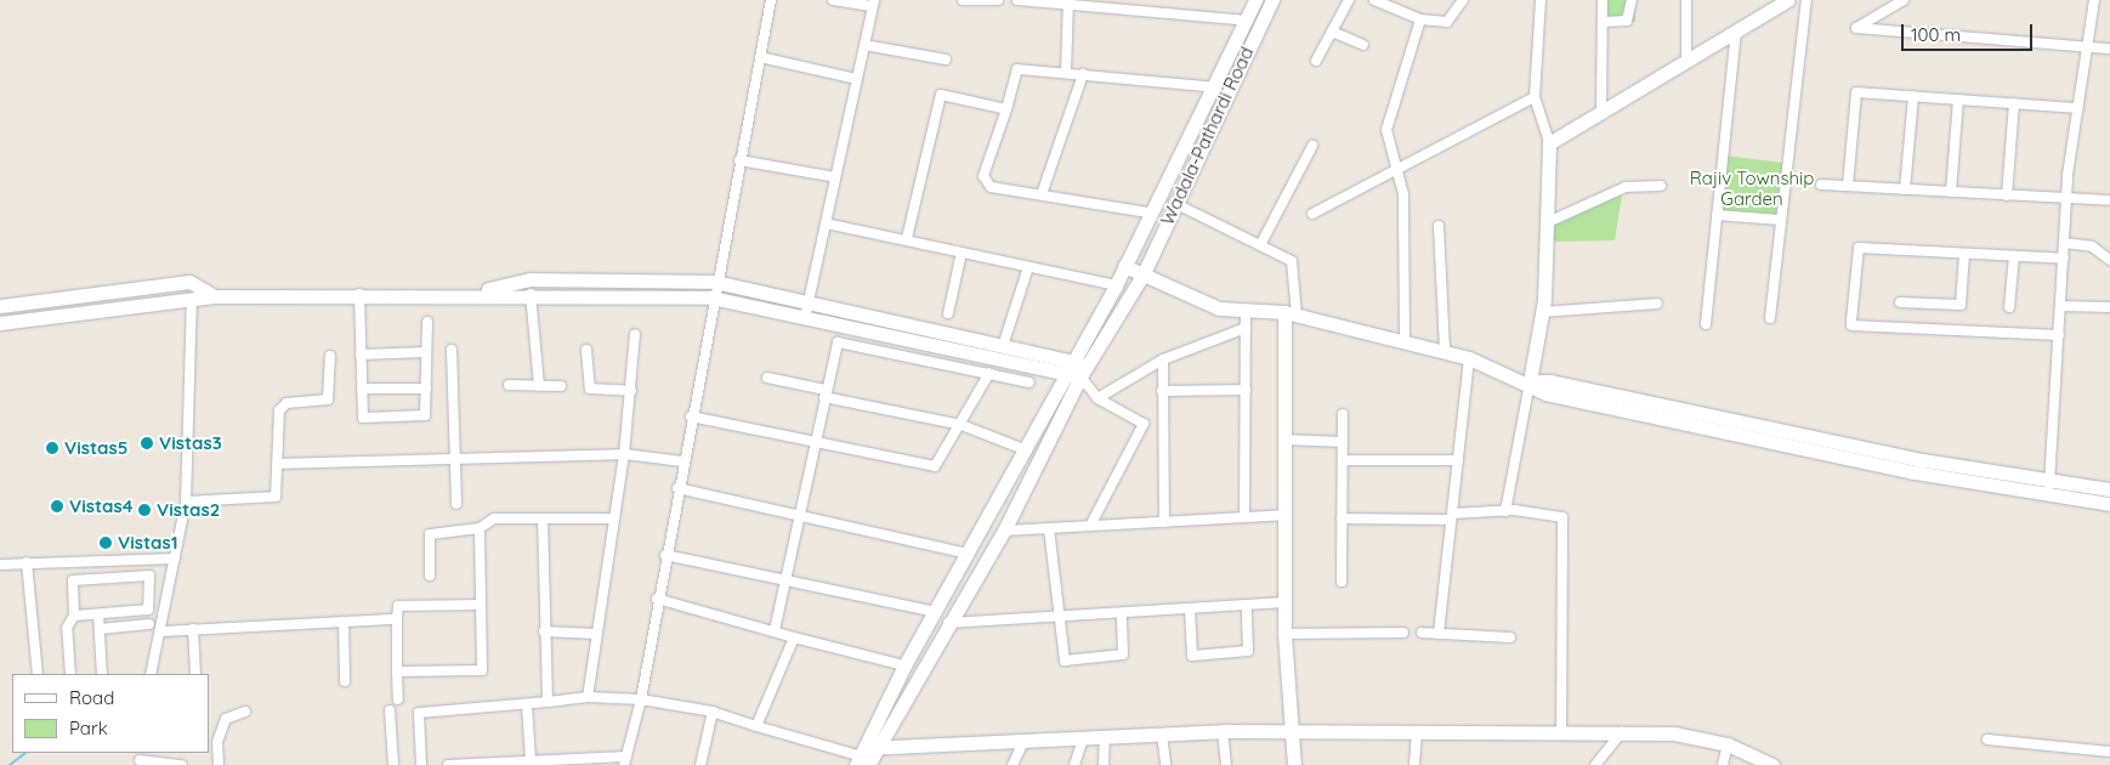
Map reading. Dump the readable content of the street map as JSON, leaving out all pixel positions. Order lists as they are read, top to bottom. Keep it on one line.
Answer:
{"streets":{"main road":["Wadala-Pathardi Road"]},"parks":["Rajiv Township Garden"],"places":["Vistas3","Vistas5","Vistas4","Vistas2","Vistas1"],"legend":["Road","Park"],"scale_bar":"100 m"}
